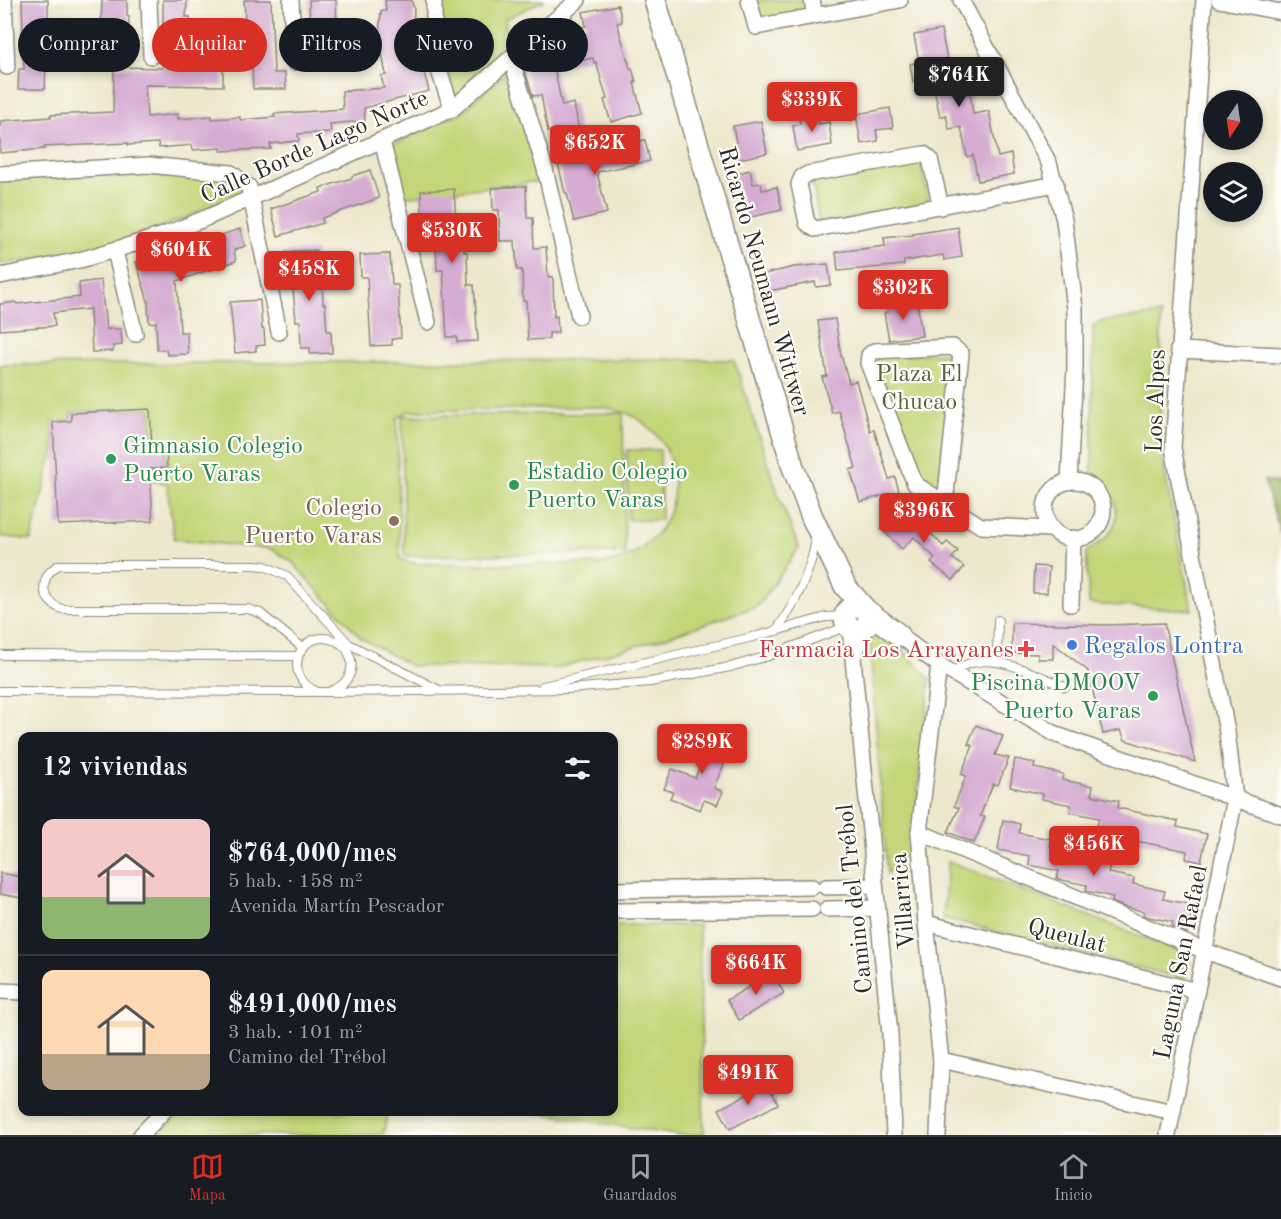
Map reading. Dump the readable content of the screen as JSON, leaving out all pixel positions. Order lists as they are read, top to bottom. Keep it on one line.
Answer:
{"streets":{"street":["Calle Borde Lago Norte","Ricardo Neumann Wittwer","Los Alpes","Camino del Trébol","Villarrica","Queulat","Laguna San Rafael"]},"crossings":[["Ricardo Neumann Wittwer","Camino del Trébol"],["Los Alpes","Laguna San Rafael"],["Villarrica","Queulat"],["Queulat","Laguna San Rafael"]],"parks":["Plaza El Chucao"],"places":{"other":["Gimnasio Colegio Puerto Varas","Estadio Colegio Puerto Varas","Colegio Puerto Varas","Regalos Lontra","Piscina DMOOV Puerto Varas"],"health":["Farmacia Los Arrayanes"]},"north":"bottom","page":{"chip":["Comprar","Alquilar","Filtros","Nuevo","Piso"],"price":["$764K","$339K","$652K","$530K","$604K","$458K","$302K","$396K","$289K","$456K","$664K","$491K"],"heading":"12 viviendas","list":[{"name":"$764,000/mes","note":"5 hab. · 158 m² · Avenida Martín Pescador"},{"name":"$491,000/mes","note":"3 hab. · 101 m² · Camino del Trébol"}],"tabs":["Mapa","Guardados","Inicio"]}}
